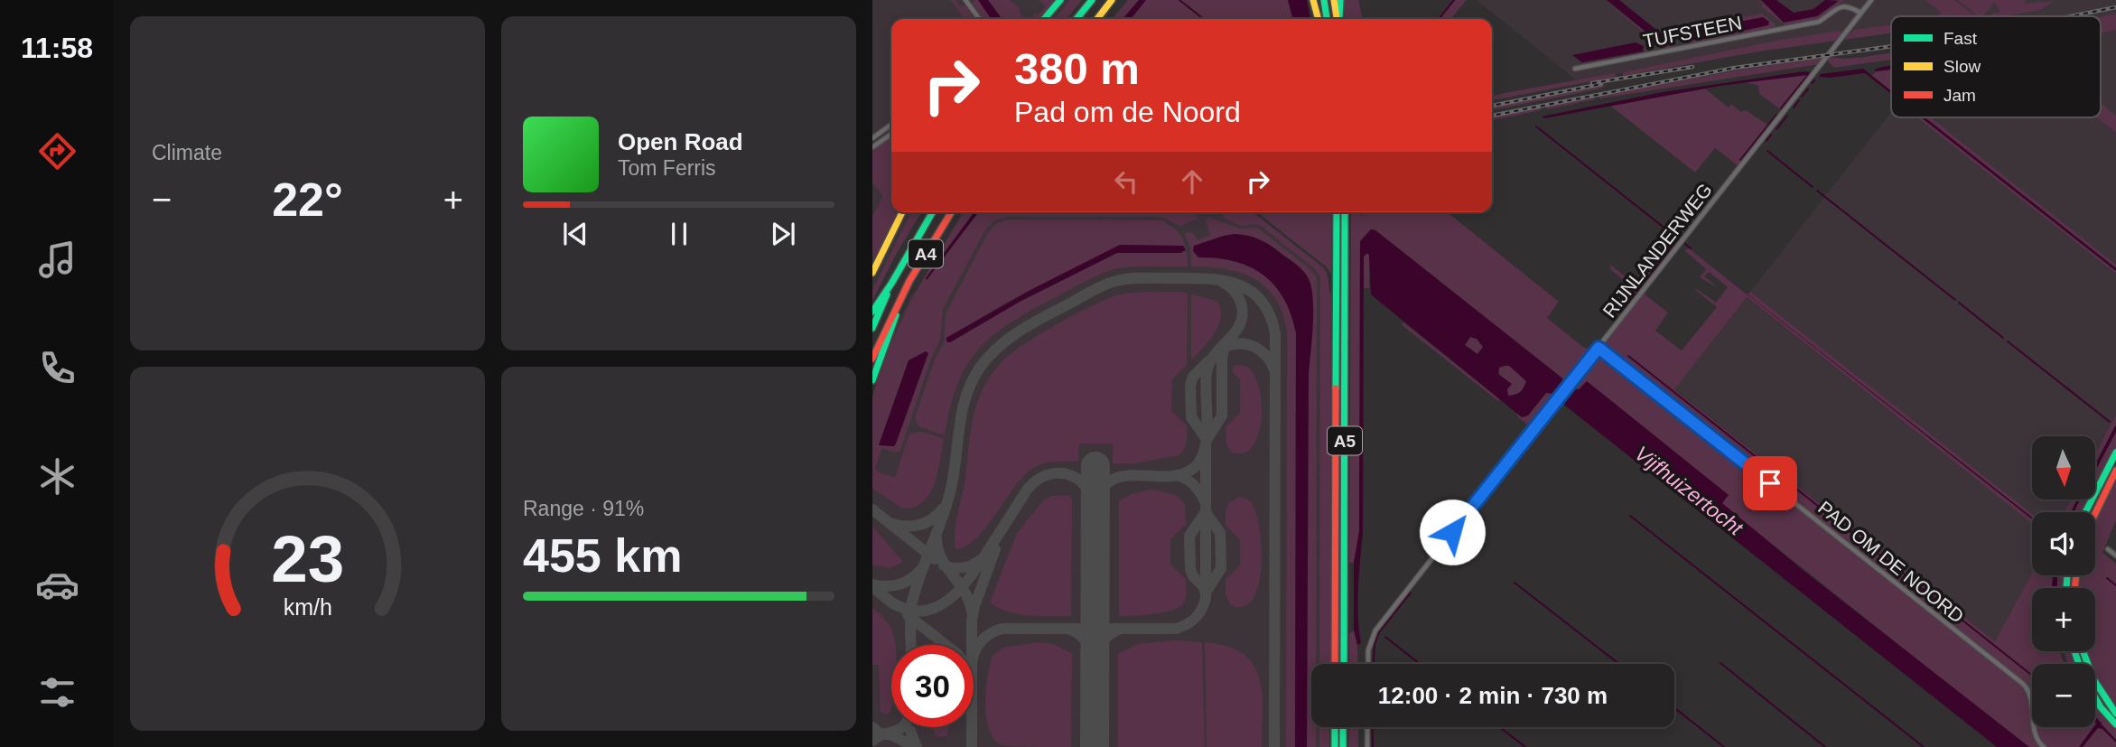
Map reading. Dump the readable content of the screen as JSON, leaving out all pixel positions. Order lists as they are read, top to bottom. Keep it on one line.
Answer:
{"streets":{"main road":["A4","A5"],"street":["TUFSTEEN","RIJNLANDERWEG","PAD OM DE NOORD"]},"crossings":[["TUFSTEEN","RIJNLANDERWEG"],["RIJNLANDERWEG","PAD OM DE NOORD"]],"water":["Vijfhuizertocht"],"legend":["Fast","Slow","Jam"],"north":"bottom","page":{"tabs":"11:58","tile":["Climate",["Range · 91%","455 km"]],"turn":["380 m","Pad om de Noord"],"song":["Open Road","Tom Ferris"],"heat":["−","22°","+"],"map_buttons":["+","−"],"limit":"30","trip":"12:00 · 2 min · 730 m","gauge":["23","km/h"]}}
